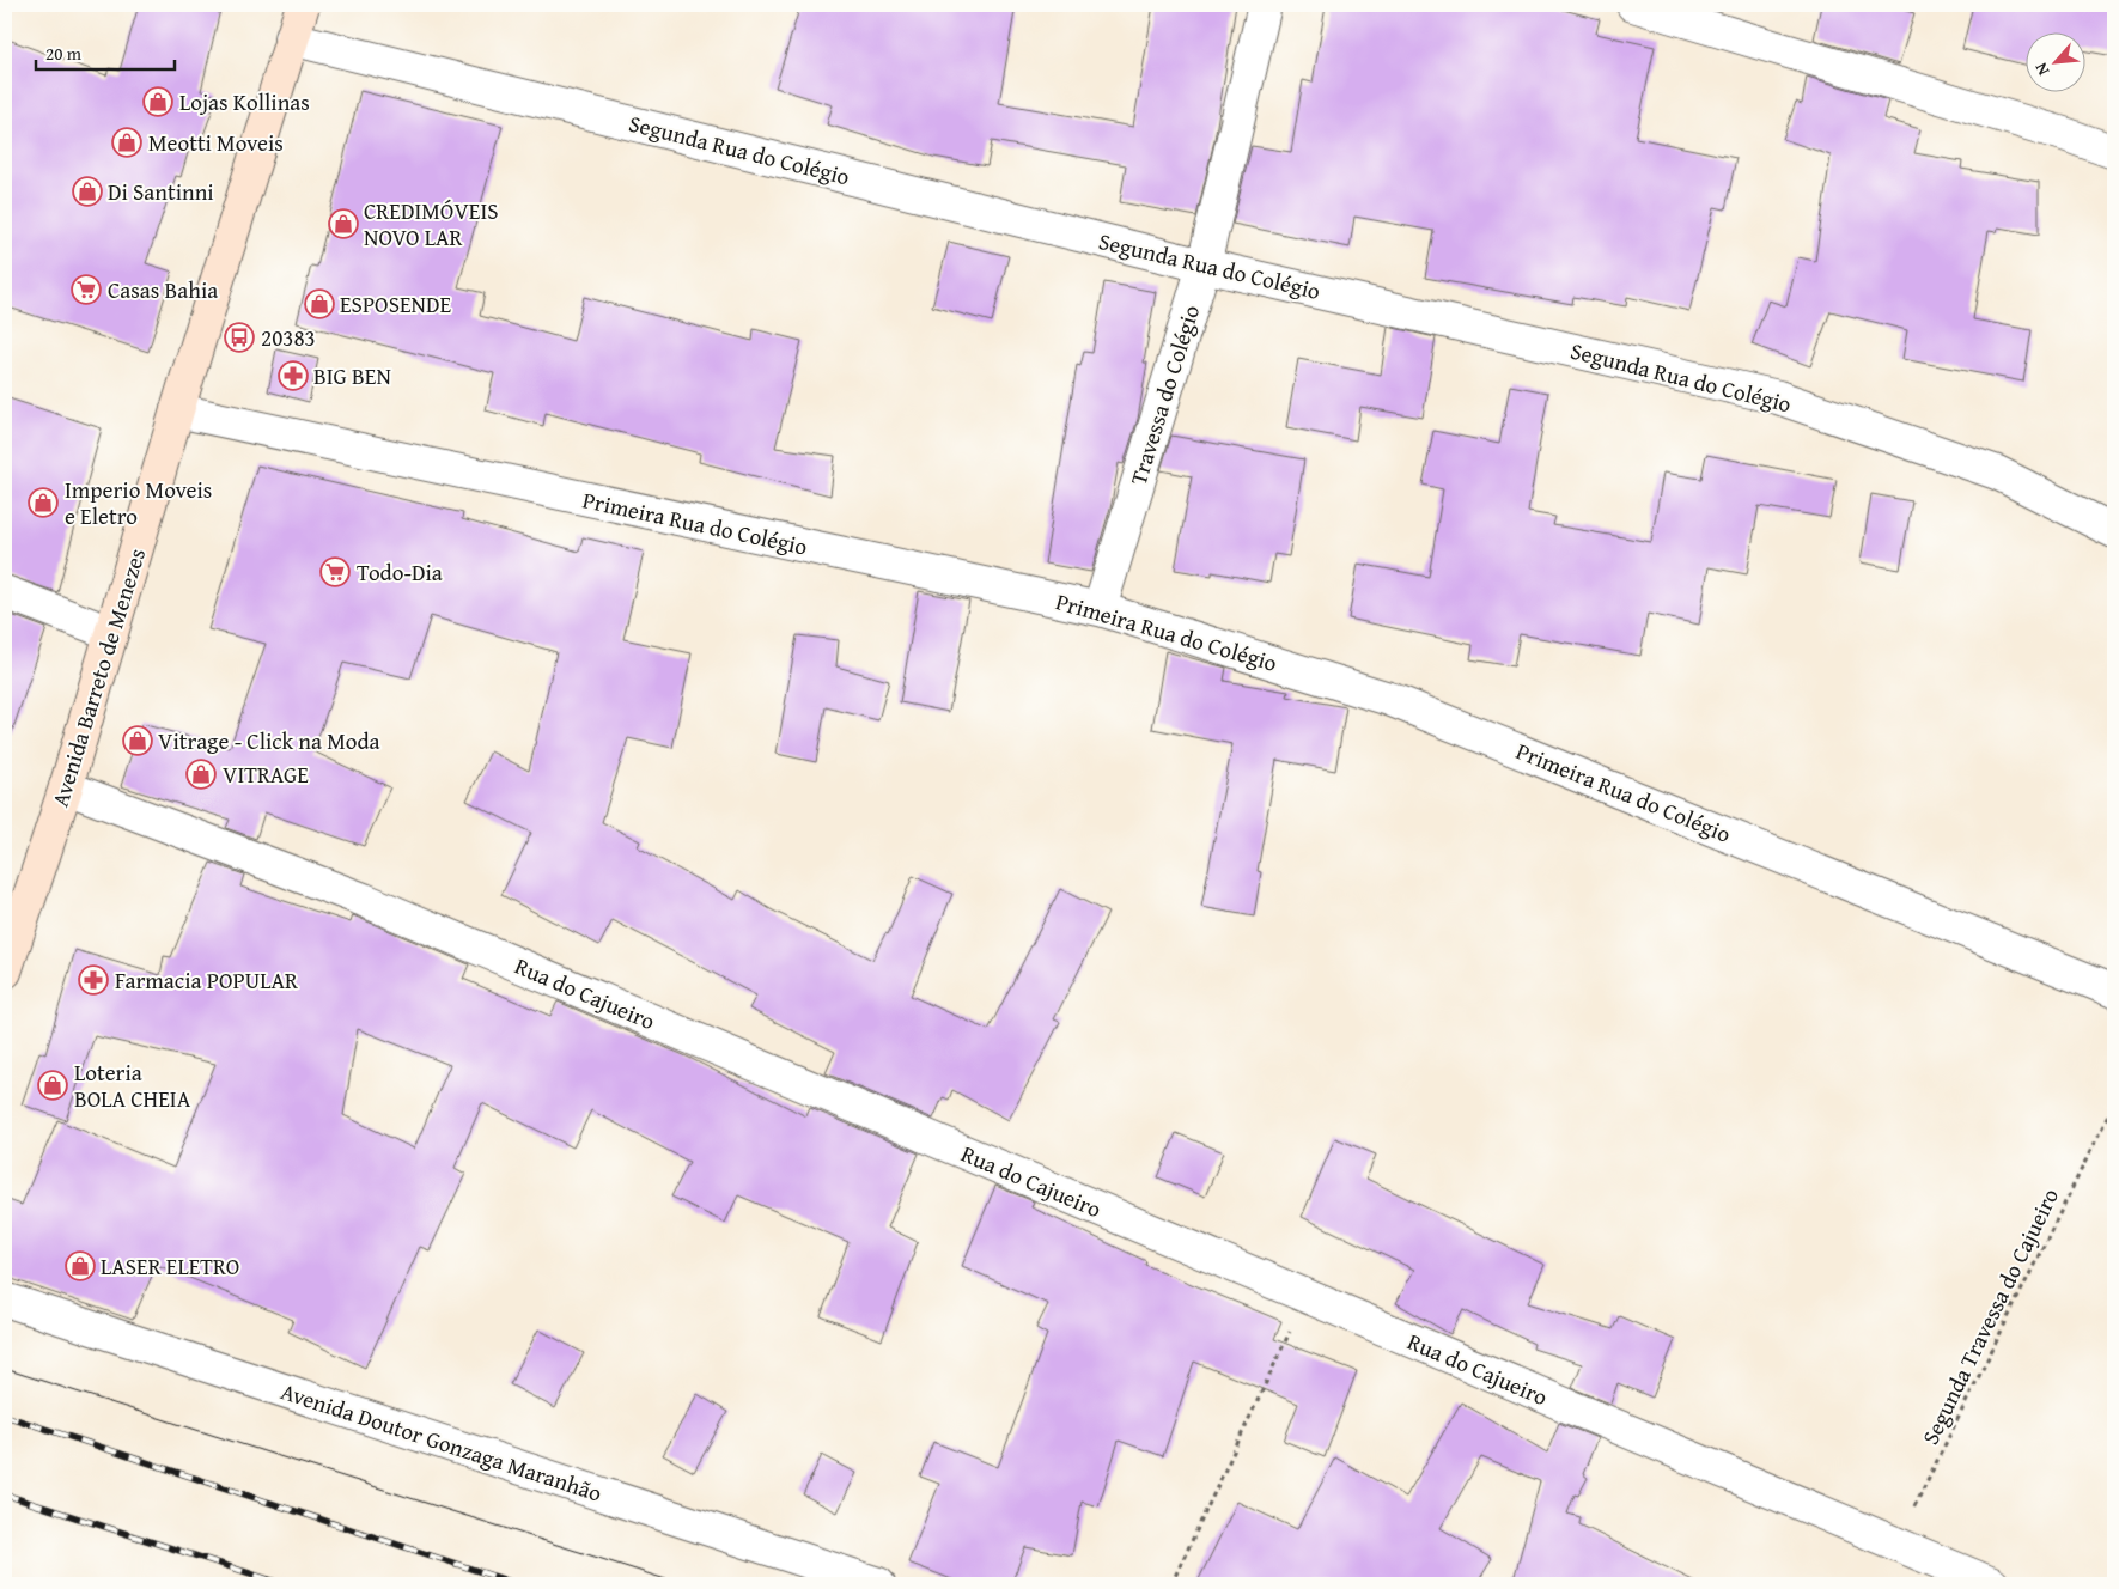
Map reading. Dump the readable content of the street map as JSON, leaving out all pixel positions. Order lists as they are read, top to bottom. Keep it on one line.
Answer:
{"streets":{"main road":["Avenida Barreto de Menezes"],"street":["Segunda Rua do Colégio","Travessa do Colégio","Primeira Rua do Colégio","Rua do Cajueiro","Avenida Doutor Gonzaga Maranhão"],"path":["Segunda Travessa do Cajueiro"]},"crossings":[["Segunda Rua do Colégio","Travessa do Colégio"],["Segunda Rua do Colégio","Avenida Barreto de Menezes"],["Travessa do Colégio","Primeira Rua do Colégio"],["Primeira Rua do Colégio","Avenida Barreto de Menezes"],["Avenida Barreto de Menezes","Rua do Cajueiro"],["Rua do Cajueiro","Segunda Travessa do Cajueiro"]],"places":{"shop":["Lojas Kollinas","Meotti Moveis","Di Santinni","CREDIMÓVEIS NOVO LAR","ESPOSENDE","Imperio Moveis e Eletro","Vitrage - Click na Moda","VITRAGE","Loteria BOLA CHEIA","LASER ELETRO"],"supermarket":["Casas Bahia","Todo-Dia"],"bus stop":["20383"],"pharmacy":["BIG BEN","Farmacia POPULAR"]},"scale_bar":"20 m","north":"bottom left"}
